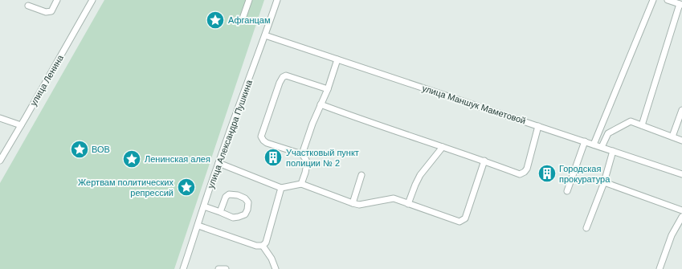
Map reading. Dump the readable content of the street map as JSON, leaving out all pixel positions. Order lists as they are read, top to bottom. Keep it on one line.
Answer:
{"streets":{"street":["улица Ленина","улица Маншук Маметовой","улица Александра Пушкина"]},"crossings":[["улица Маншук Маметовой","улица Александра Пушкина"]],"places":{"place":["Афганцам","ВОВ","Ленинская алея","Жертвам политических репрессий"],"building":["Участковый пункт полиции № 2","Городская прокуратура"]}}
